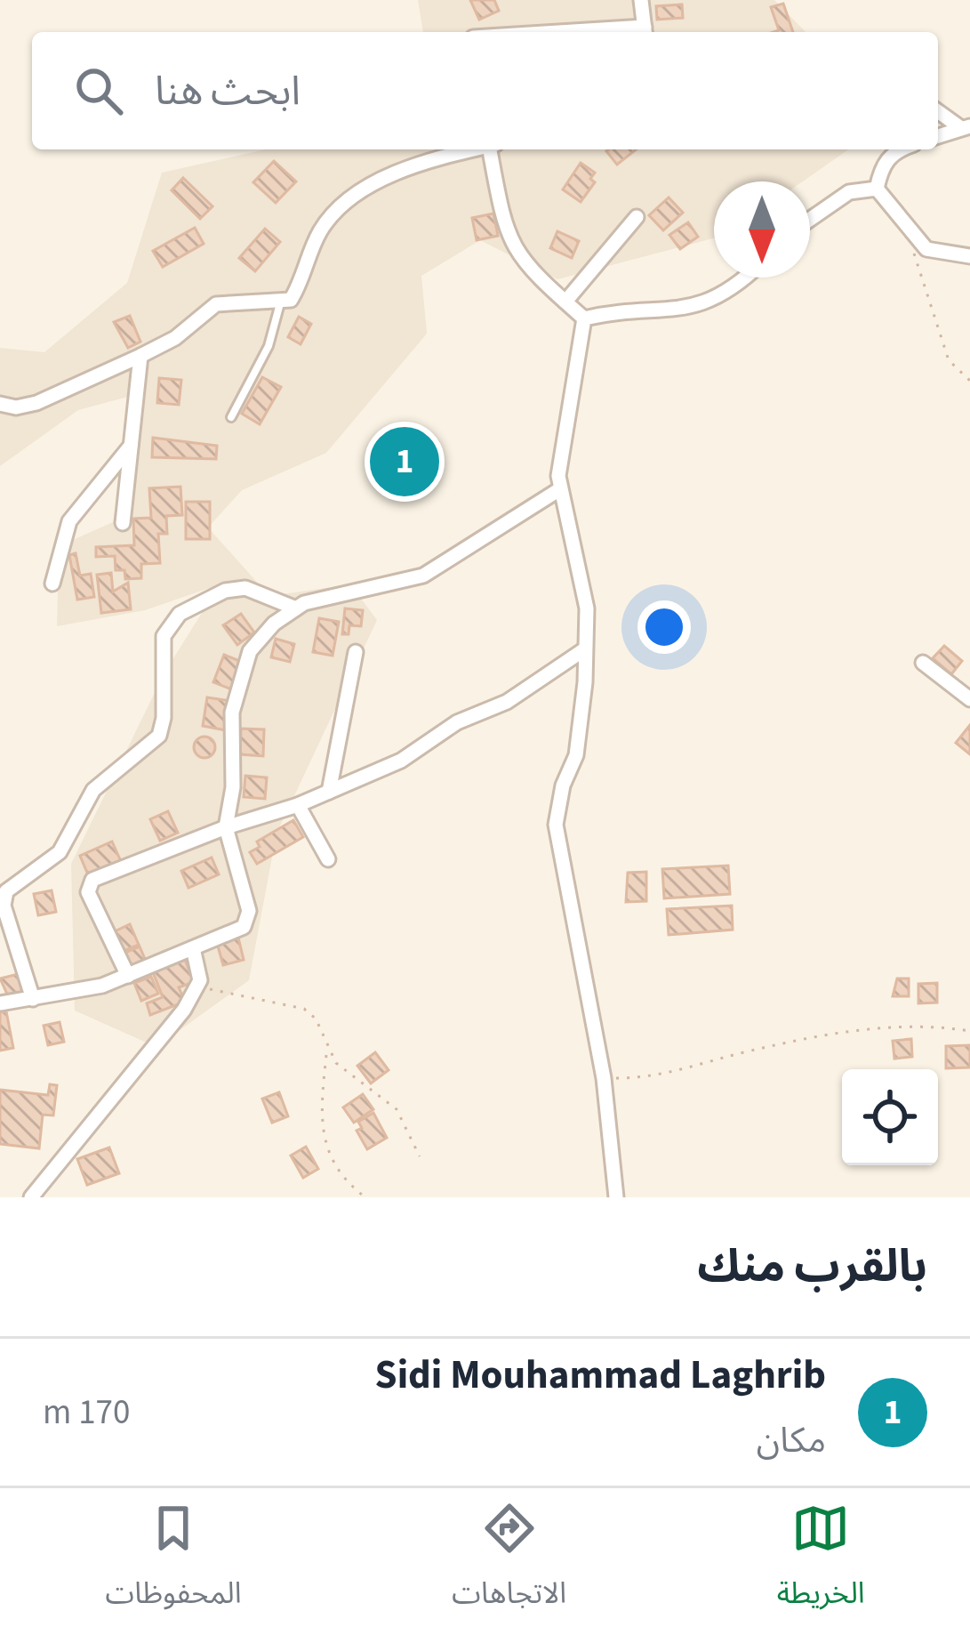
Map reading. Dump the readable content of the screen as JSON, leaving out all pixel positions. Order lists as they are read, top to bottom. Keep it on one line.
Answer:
{"north":"bottom","page":{"search":"ابحث هنا","pins":"1","heading":"بالقرب منك","list":[{"mark":"1","name":"Sidi Mouhammad Laghrib","note":"مكان","value":"170 m"}],"nav":["الخريطة","الاتجاهات","المحفوظات"]}}
